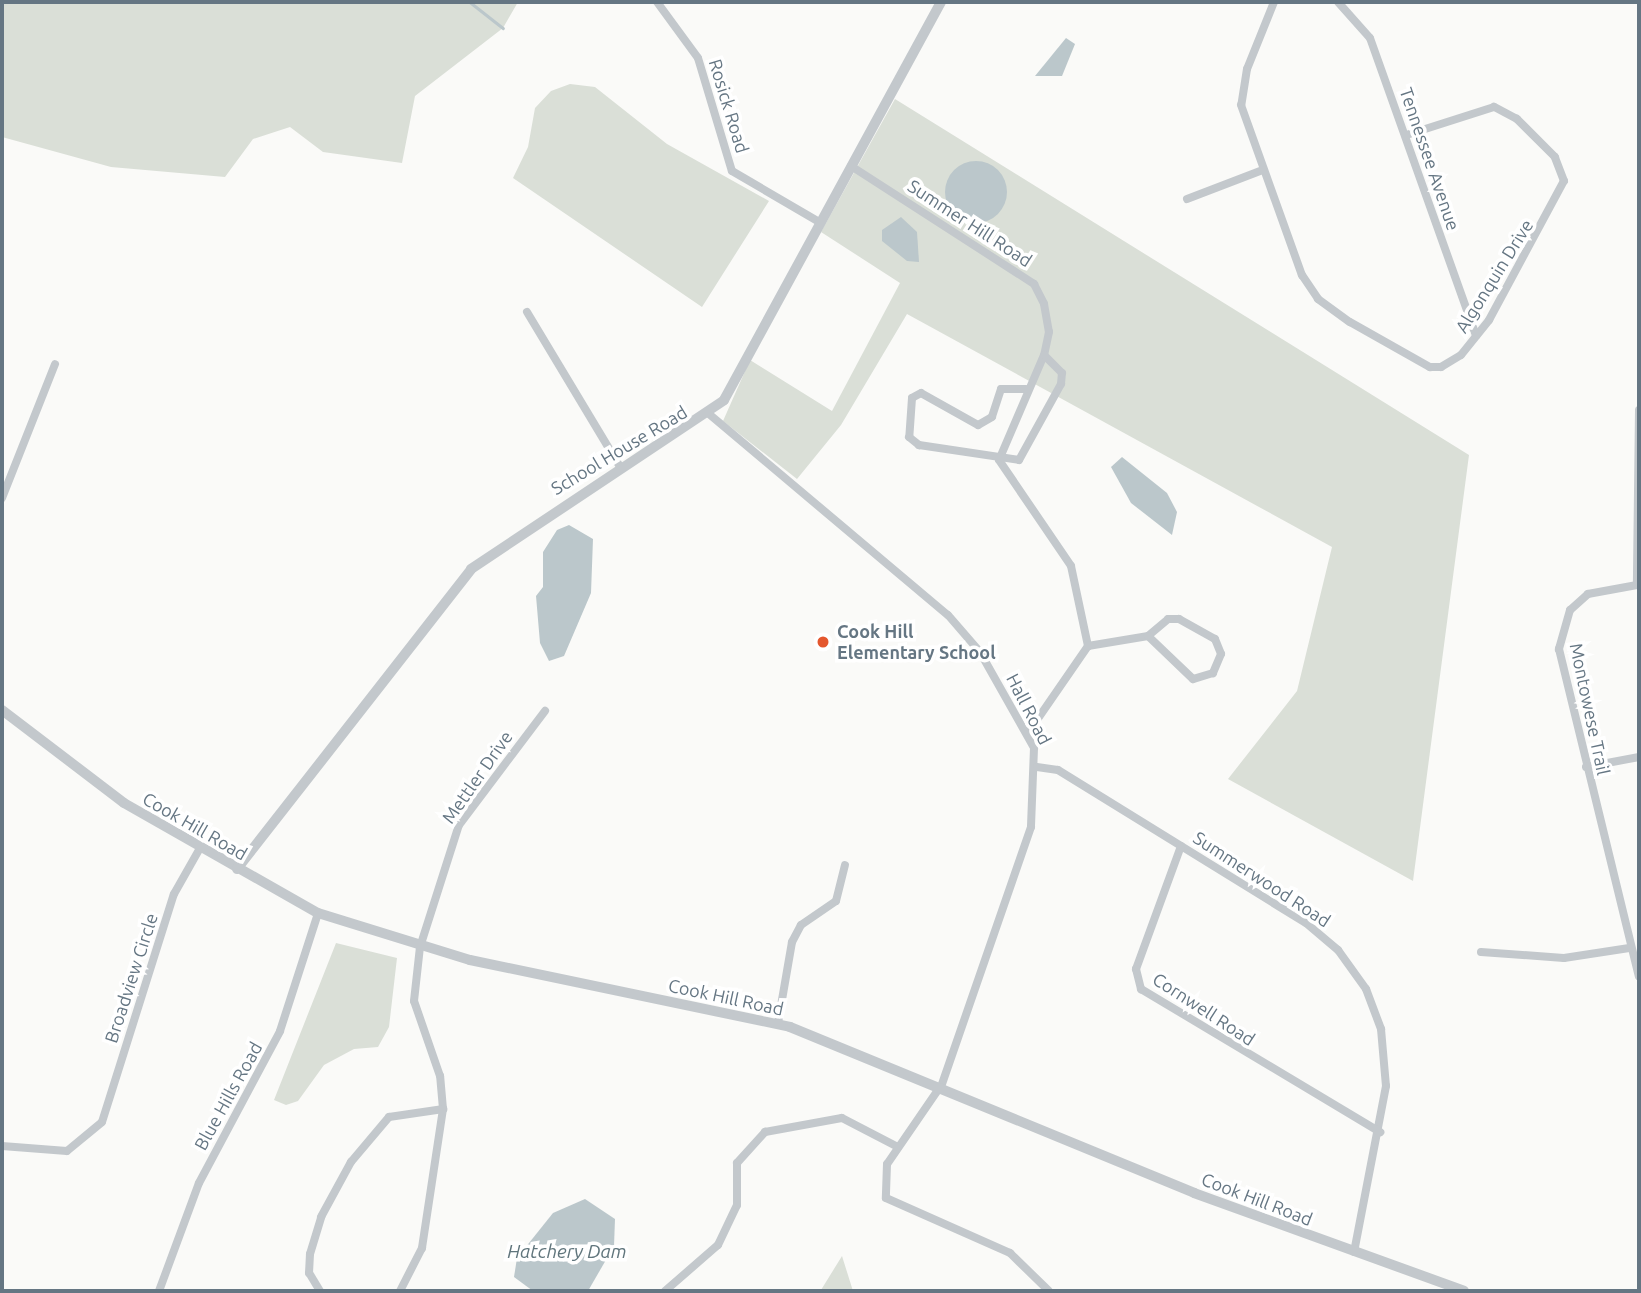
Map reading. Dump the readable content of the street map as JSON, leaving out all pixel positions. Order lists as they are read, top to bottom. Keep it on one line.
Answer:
{"streets":{"street":["Rosick Road","Tennessee Avenue","Summer Hill Road","Algonquin Drive","School House Road","Hall Road","Montowese Trail","Mettler Drive","Cook Hill Road","Summerwood Road","Broadview Circle","Cornwell Road","Blue Hills Road"]},"crossings":[["Rosick Road","School House Road"],["Tennessee Avenue","Algonquin Drive"],["Summer Hill Road","School House Road"],["School House Road","Hall Road"],["School House Road","Cook Hill Road"],["Hall Road","Cook Hill Road"],["Hall Road","Summerwood Road"],["Mettler Drive","Cook Hill Road"],["Cook Hill Road","Summerwood Road"],["Cook Hill Road","Broadview Circle"],["Cook Hill Road","Blue Hills Road"],["Summerwood Road","Cornwell Road"]],"water":["Hatchery Dam"],"places":["Cook Hill Elementary School"]}
